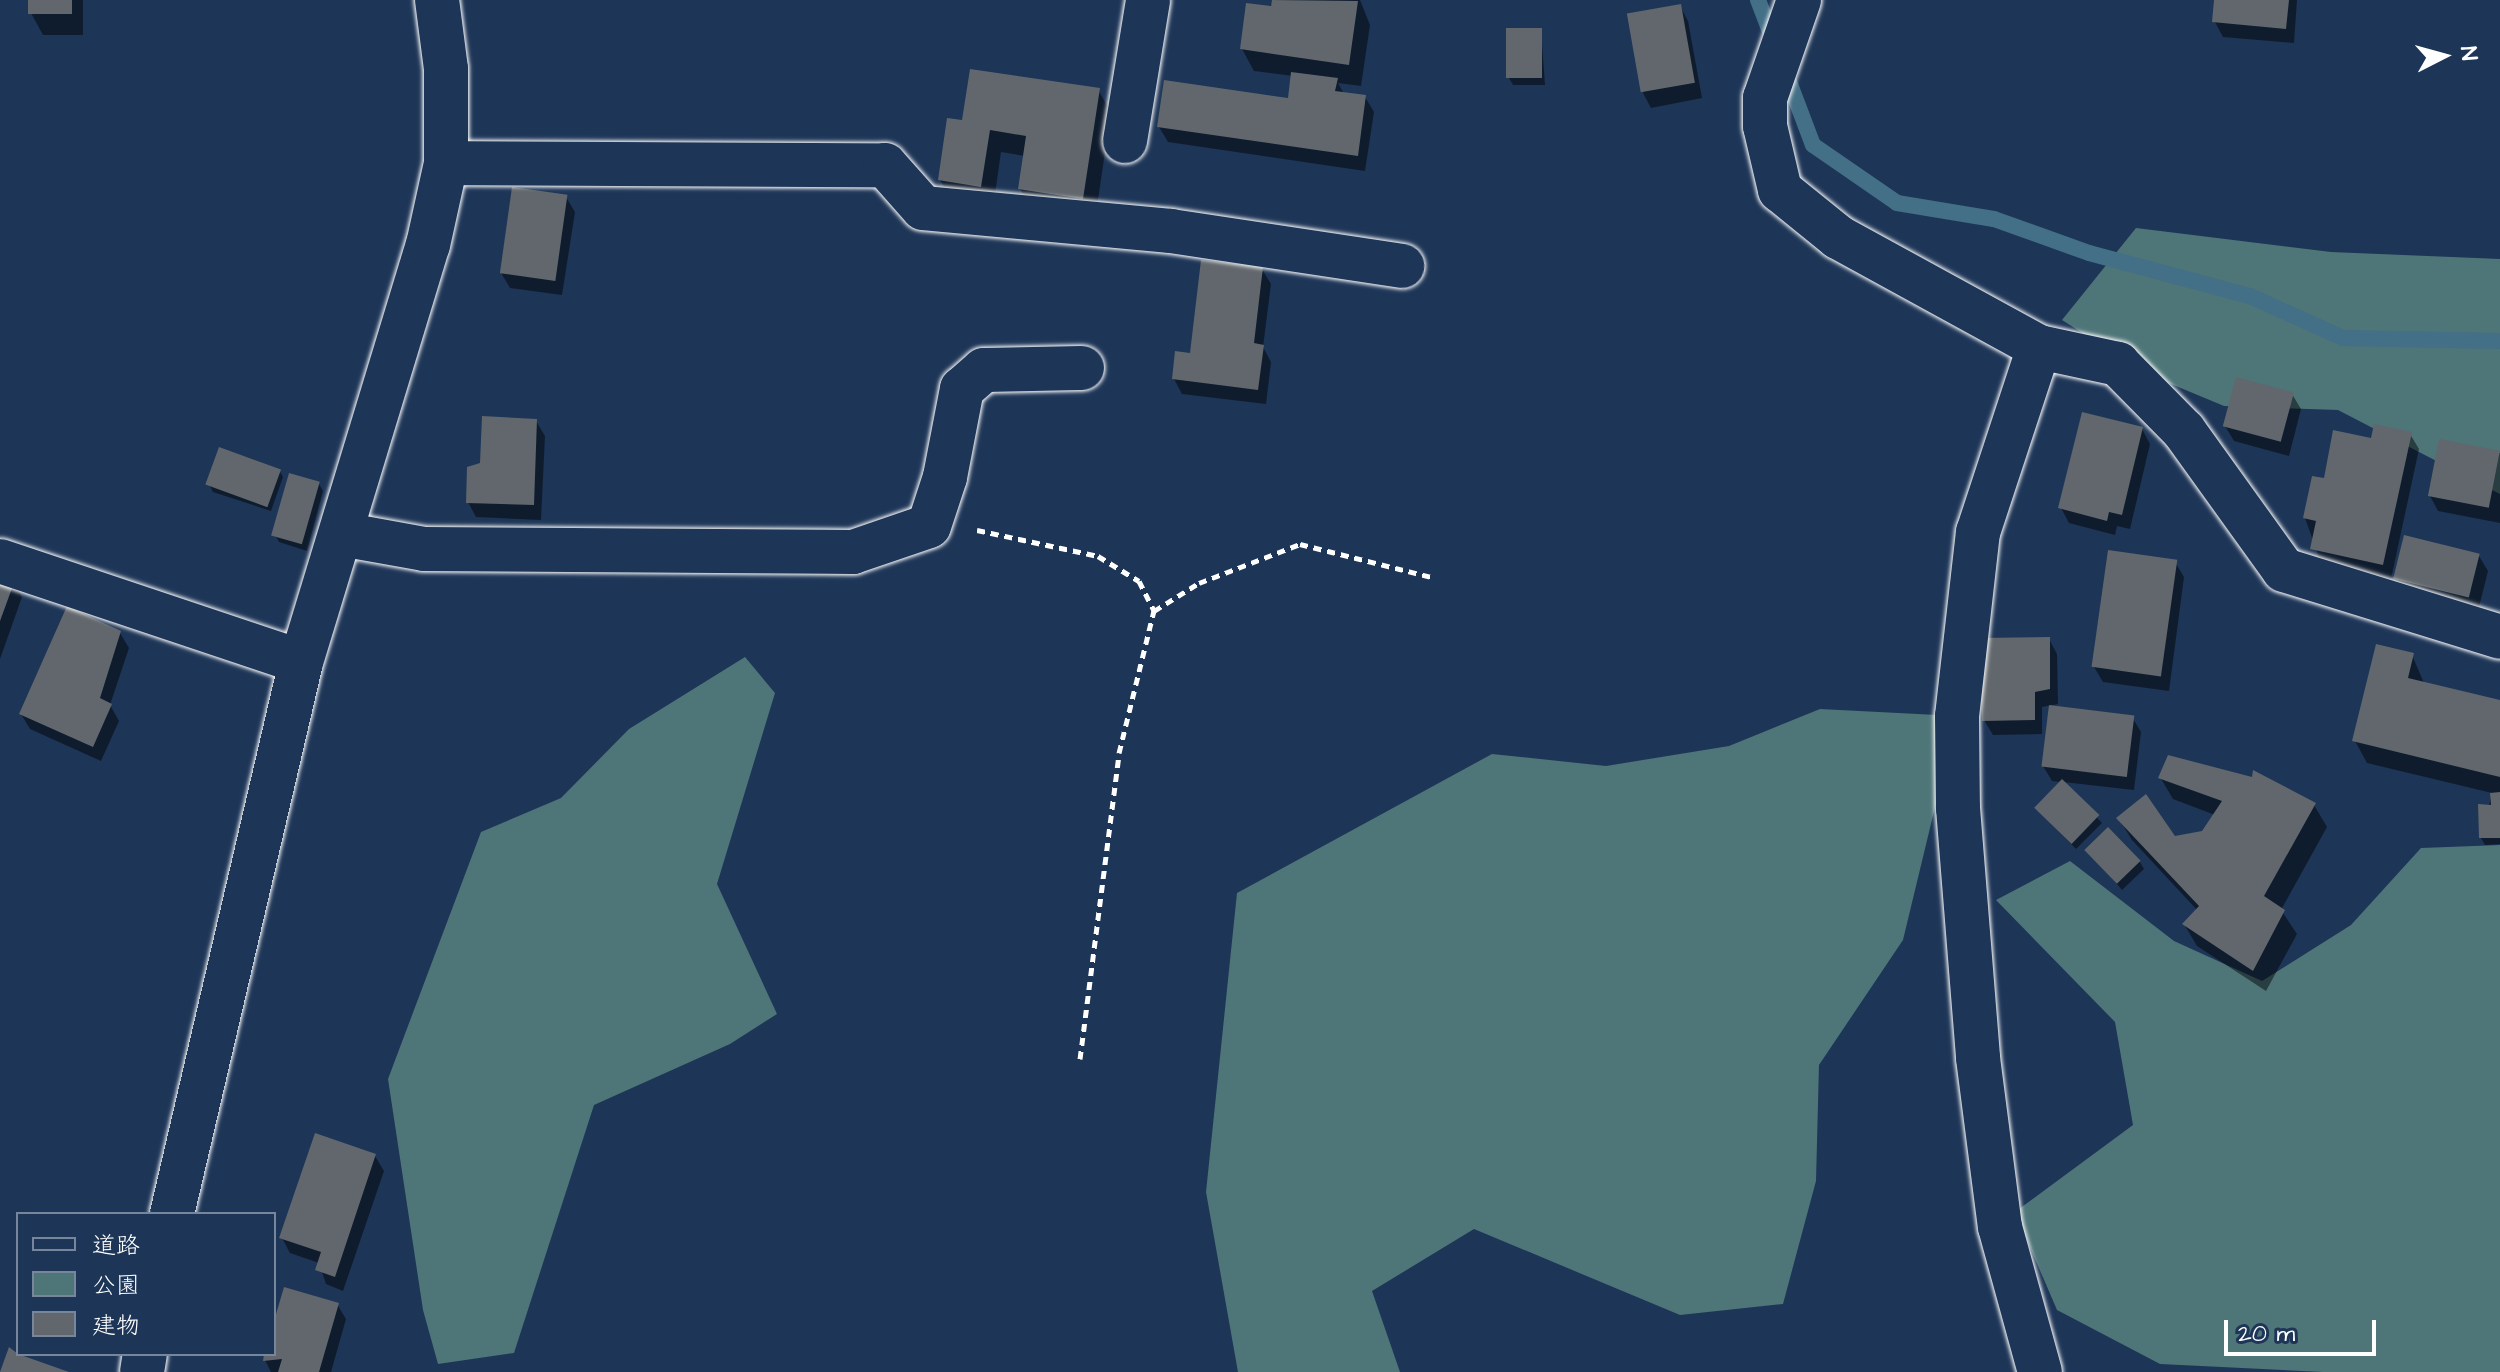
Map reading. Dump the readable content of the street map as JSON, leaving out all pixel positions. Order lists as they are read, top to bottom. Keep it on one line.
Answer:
{"legend":["道路","公園","建物"],"scale_bar":"20 m","north":"right"}
